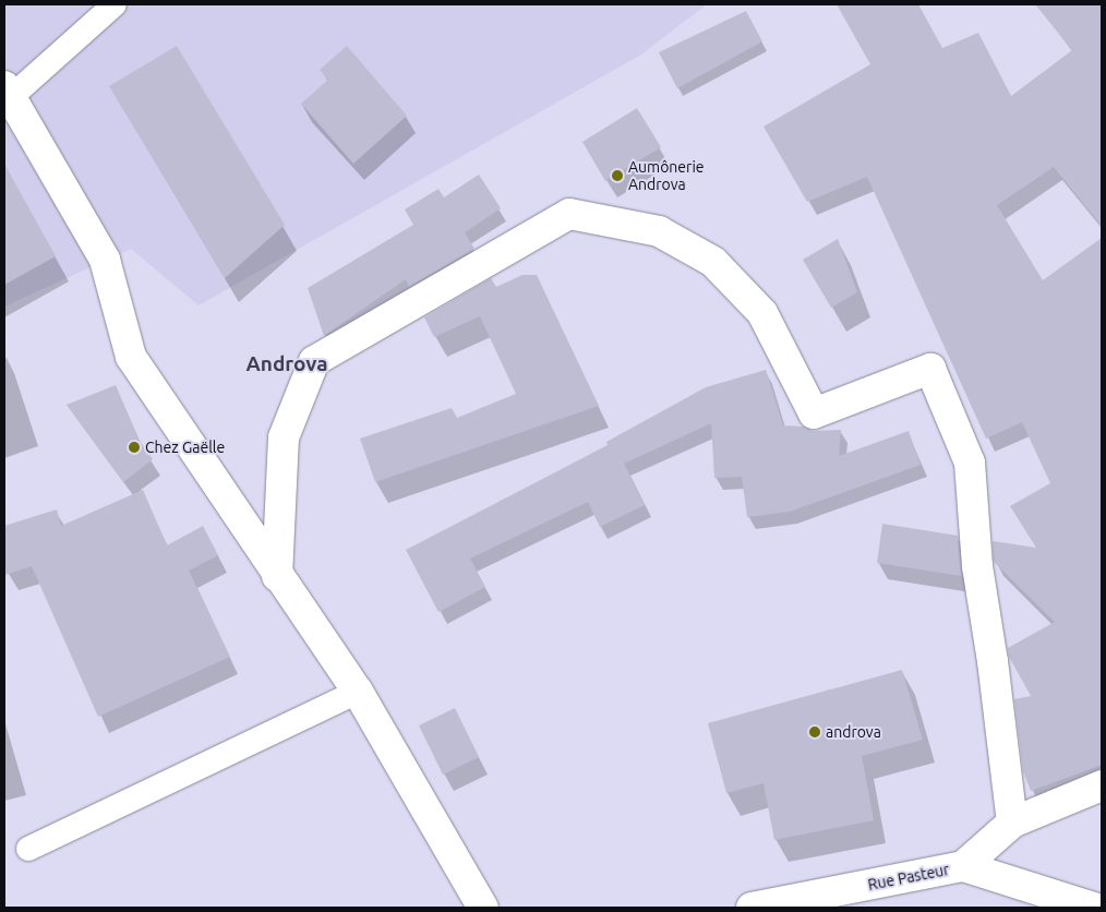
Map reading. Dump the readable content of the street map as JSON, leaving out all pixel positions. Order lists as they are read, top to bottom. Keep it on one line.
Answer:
{"streets":{"street":["Rue Pasteur"]},"districts":["Androva"],"places":["Aumônerie Androva","Chez Gaëlle","androva"]}
